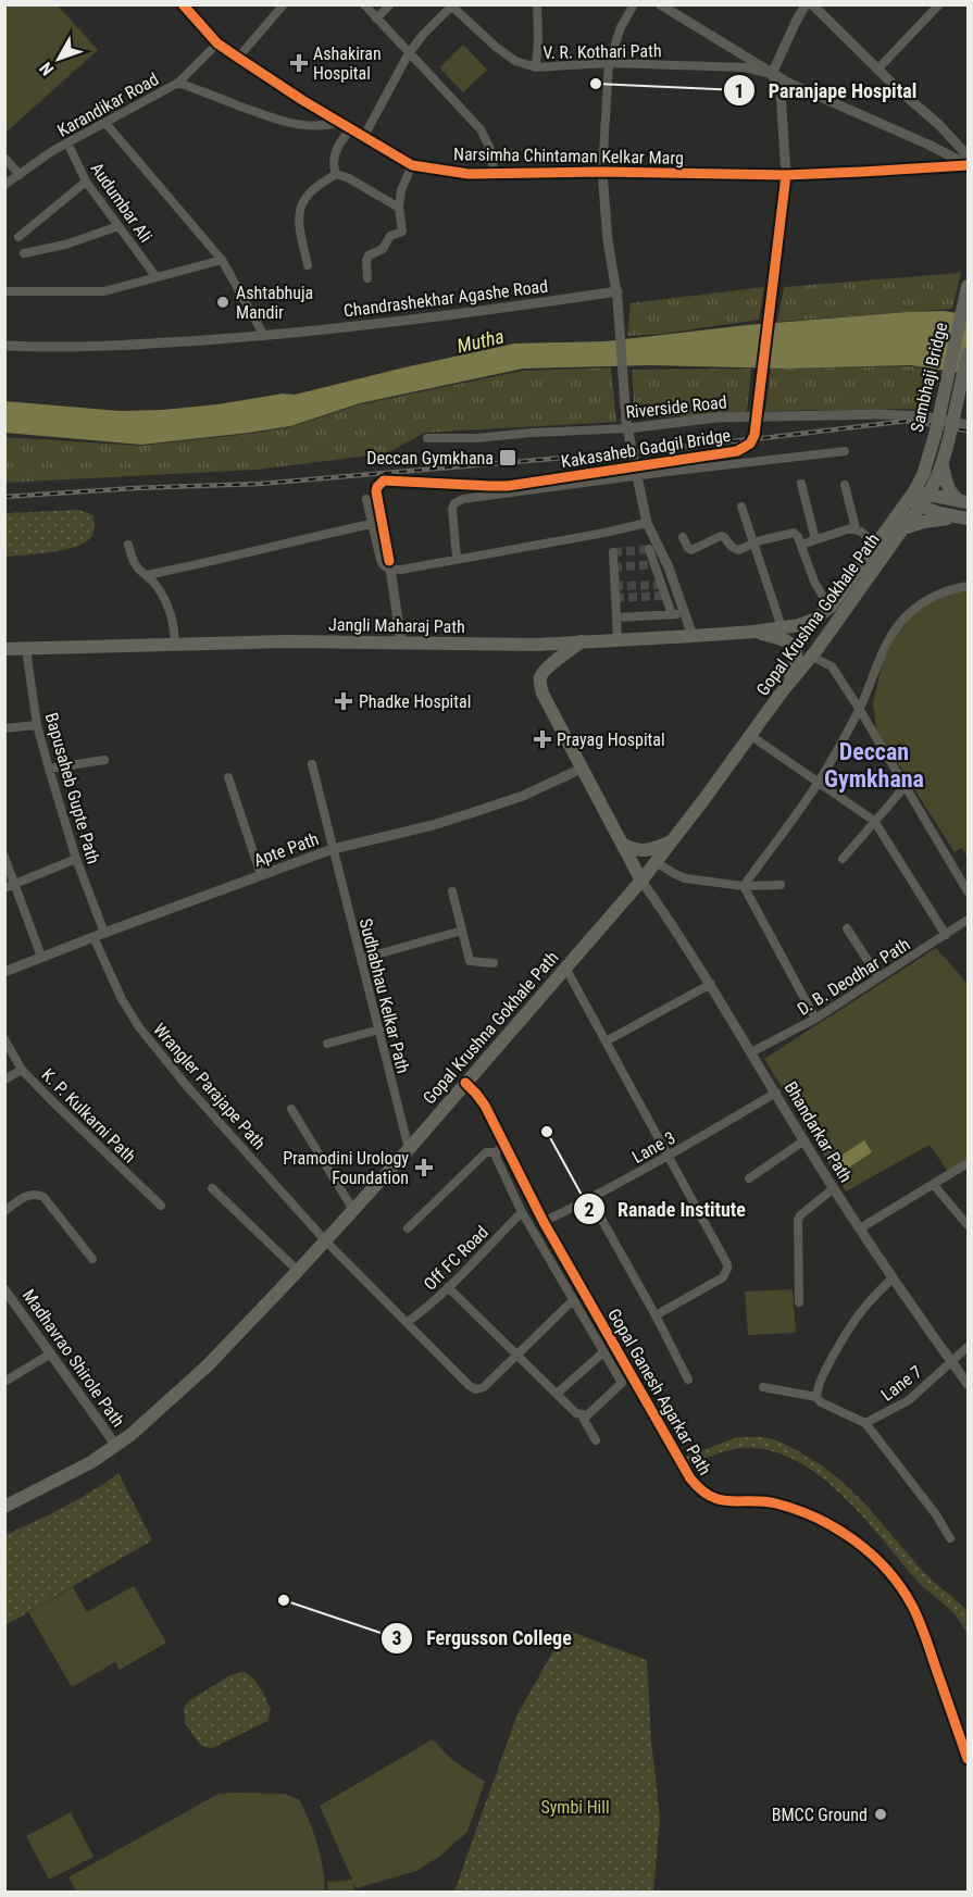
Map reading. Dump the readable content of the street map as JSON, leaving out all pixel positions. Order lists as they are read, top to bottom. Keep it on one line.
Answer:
{"streets":{"main road":["Sambhaji Bridge","Gopal Krushna Gokhale Path","Jangli Maharaj Path"],"street":["V. R. Kothari Path","Karandikar Road","Narsimha Chintaman Kelkar Marg","Audumbar Ali","Chandrashekhar Agashe Road","Riverside Road","Kakasaheb Gadgil Bridge","Bapusaheb Gupte Path","Apte Path","D. B. Deodhar Path","Sudhabhau Kelkar Path","Wrangler Parajape Path","K. P. Kulkarni Path","Bhandarkar Path","Lane 3","Off FC Road","Madhavrao Shirole Path","Lane 7","Gopal Ganesh Agarkar Path"]},"crossings":[["Karandikar Road","Narsimha Chintaman Kelkar Marg"],["Karandikar Road","Audumbar Ali"],["Narsimha Chintaman Kelkar Marg","Kakasaheb Gadgil Bridge"],["Sambhaji Bridge","Gopal Krushna Gokhale Path"],["Gopal Krushna Gokhale Path","Jangli Maharaj Path"],["Gopal Krushna Gokhale Path","Sudhabhau Kelkar Path"],["Gopal Krushna Gokhale Path","Wrangler Parajape Path"],["Gopal Krushna Gokhale Path","Bhandarkar Path"],["Gopal Krushna Gokhale Path","Madhavrao Shirole Path"],["Gopal Krushna Gokhale Path","Gopal Ganesh Agarkar Path"],["Jangli Maharaj Path","Bapusaheb Gupte Path"],["Bapusaheb Gupte Path","Apte Path"],["Apte Path","Sudhabhau Kelkar Path"],["Apte Path","Wrangler Parajape Path"],["D. B. Deodhar Path","Bhandarkar Path"],["Wrangler Parajape Path","Off FC Road"],["Bhandarkar Path","Lane 3"],["Bhandarkar Path","Lane 7"],["Lane 3","Gopal Ganesh Agarkar Path"]],"districts":["Deccan Gymkhana"],"water":["Mutha"],"parks":["Symbi Hill"],"places":{"health":["Ashakiran Hospital","Phadke Hospital","Prayag Hospital","Pramodini Urology Foundation"],"other":["Paranjape Hospital","Ashtabhuja Mandir","Ranade Institute","Fergusson College","BMCC Ground"],"transit":["Deccan Gymkhana"]},"north":"bottom left"}
